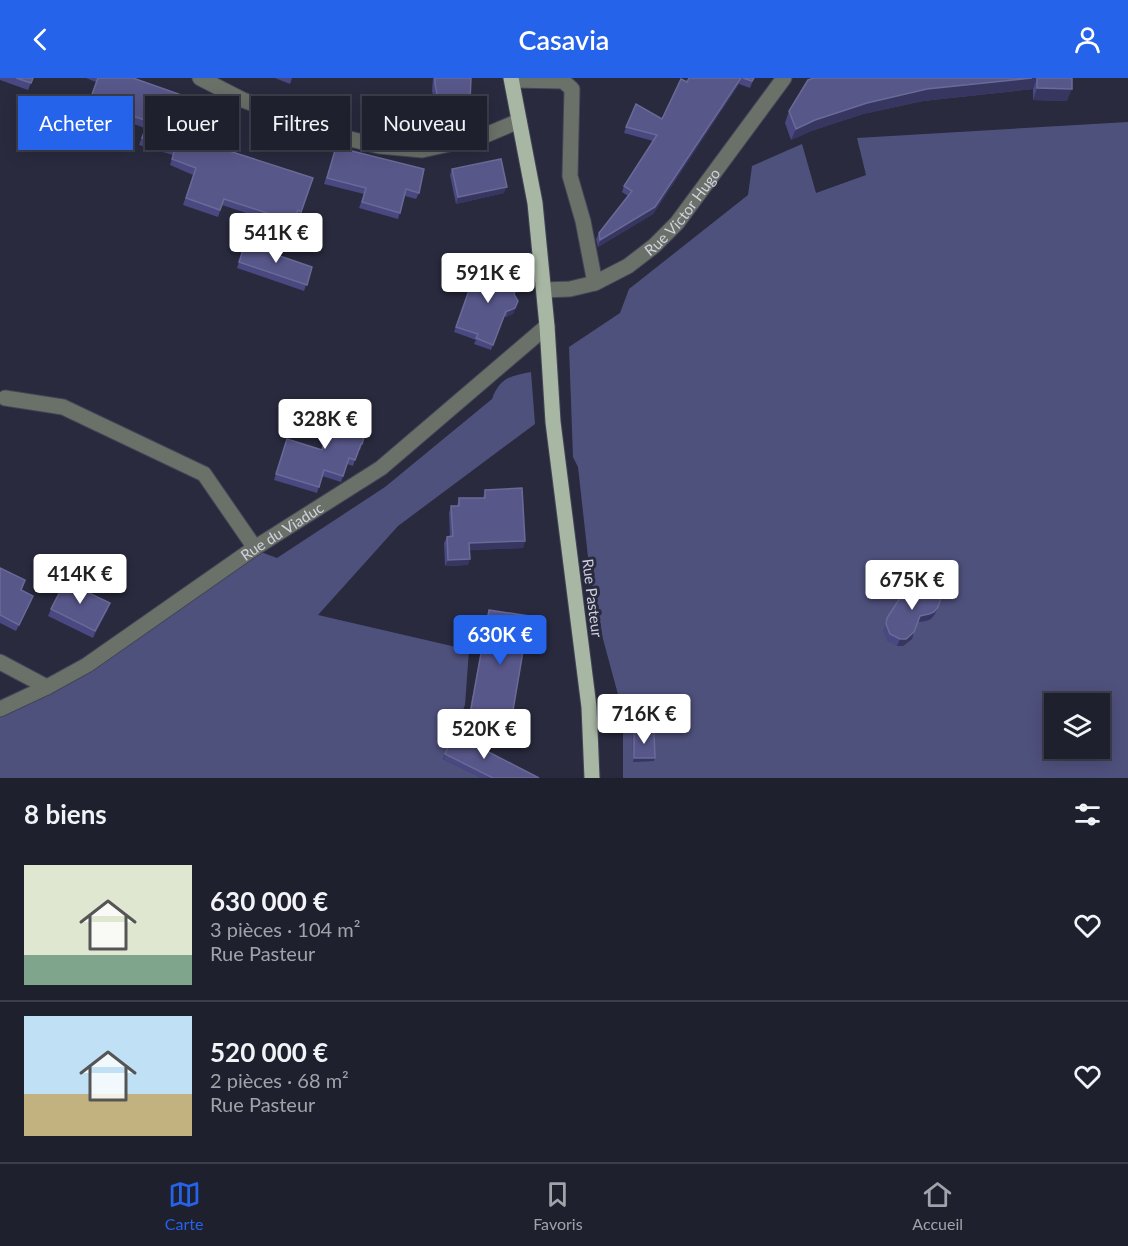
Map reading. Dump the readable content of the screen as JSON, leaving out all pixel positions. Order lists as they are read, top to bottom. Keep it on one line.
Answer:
{"streets":{"main road":["Rue Pasteur"],"street":["Rue Victor Hugo","Rue du Viaduc"]},"crossings":[["Rue Victor Hugo","Rue Pasteur"],["Rue du Viaduc","Rue Pasteur"]],"page":{"header":"Casavia","chip":["Acheter","Louer","Filtres","Nouveau"],"price":["541K €","591K €","328K €","414K €","675K €","630K €","716K €","520K €"],"heading":"8 biens","list":[{"name":"630 000 €","note":"3 pièces · 104 m² · Rue Pasteur"},{"name":"520 000 €","note":"2 pièces · 68 m² · Rue Pasteur"}],"tabs":["Carte","Favoris","Accueil"]}}
